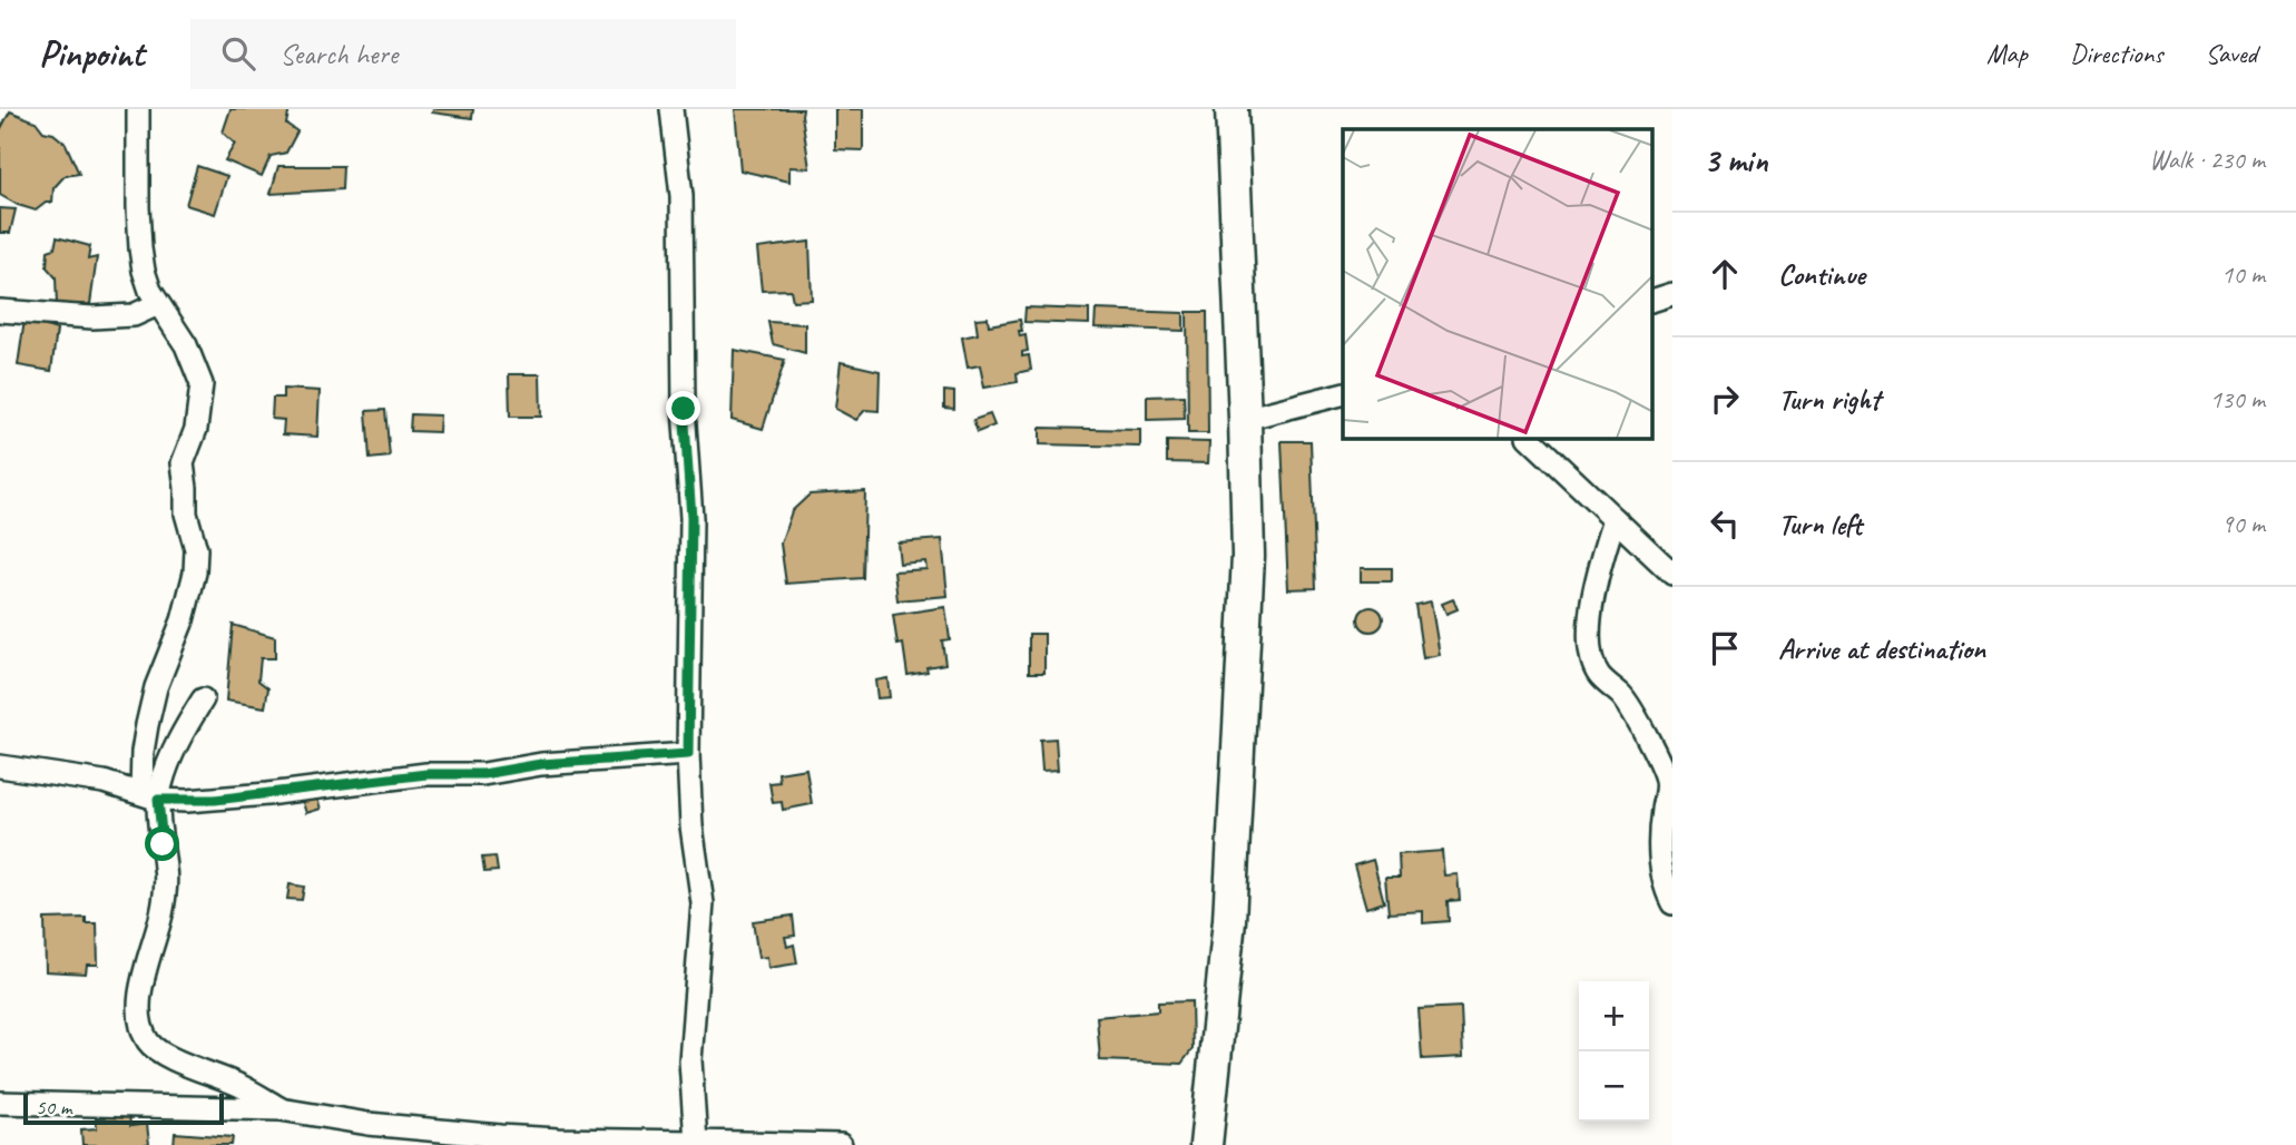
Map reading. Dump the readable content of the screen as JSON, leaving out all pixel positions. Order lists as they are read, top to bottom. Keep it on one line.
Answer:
{"scale_bar":"50 m","page":{"header":"Pinpoint","search":"Search here","nav":["Map","Directions","Saved"],"heading":["3 min","Walk · 230 m"],"list":[["Continue","10 m"],["Turn right","130 m"],["Turn left","90 m"],"Arrive at destination"],"map_buttons":["+","−"],"scale":"50 m"}}
